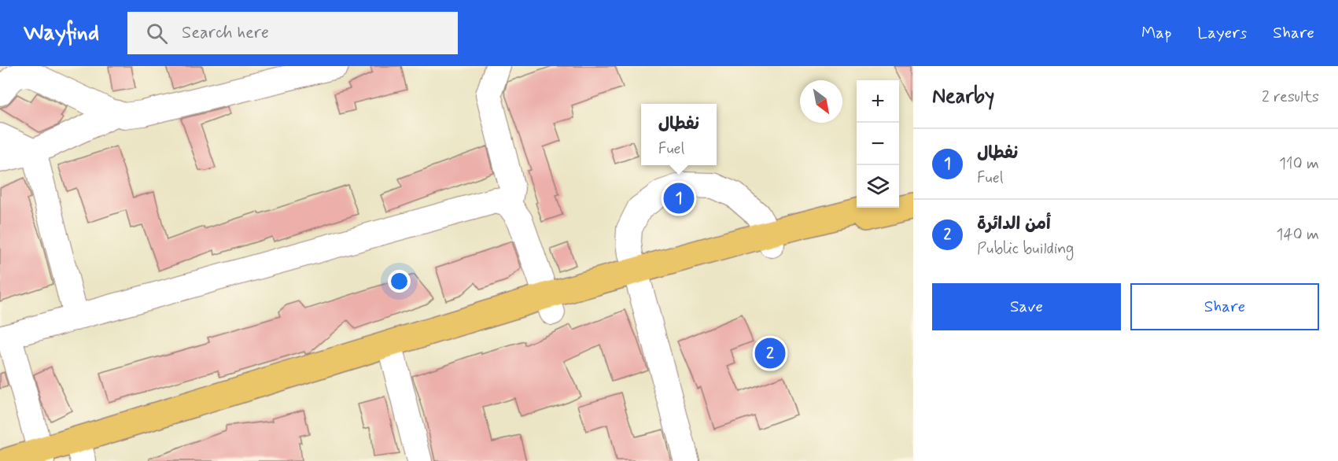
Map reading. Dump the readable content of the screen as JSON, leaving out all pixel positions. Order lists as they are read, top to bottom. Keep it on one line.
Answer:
{"north":"bottom right","page":{"header":"Wayfind","search":"Search here","nav":["Map","Layers","Share"],"heading":["Nearby","2 results"],"map_buttons":["+","−"],"popup":["نفطال","Fuel"],"list":[{"mark":"1","name":"نفطال","note":"Fuel","value":"110 m"},{"mark":"2","name":"أمن الدائرة","note":"Public building","value":"140 m"}],"pins":["1","2"],"buttons":["Save","Share"]}}
